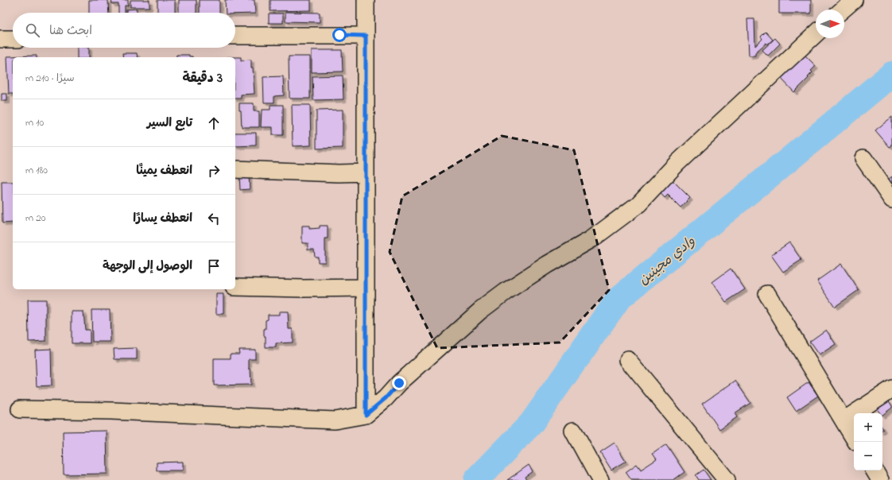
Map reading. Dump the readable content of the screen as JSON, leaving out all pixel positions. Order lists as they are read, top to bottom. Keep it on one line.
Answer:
{"water":["وادي مجينين"],"north":"right","page":{"search":"ابحث هنا","heading":["3 دقيقة","سيرًا · 210 m"],"list":[["تابع السير","10 m"],["انعطف يمينًا","180 m"],["انعطف يسارًا","20 m"],"الوصول إلى الوجهة"],"map_buttons":["+","−"]}}
